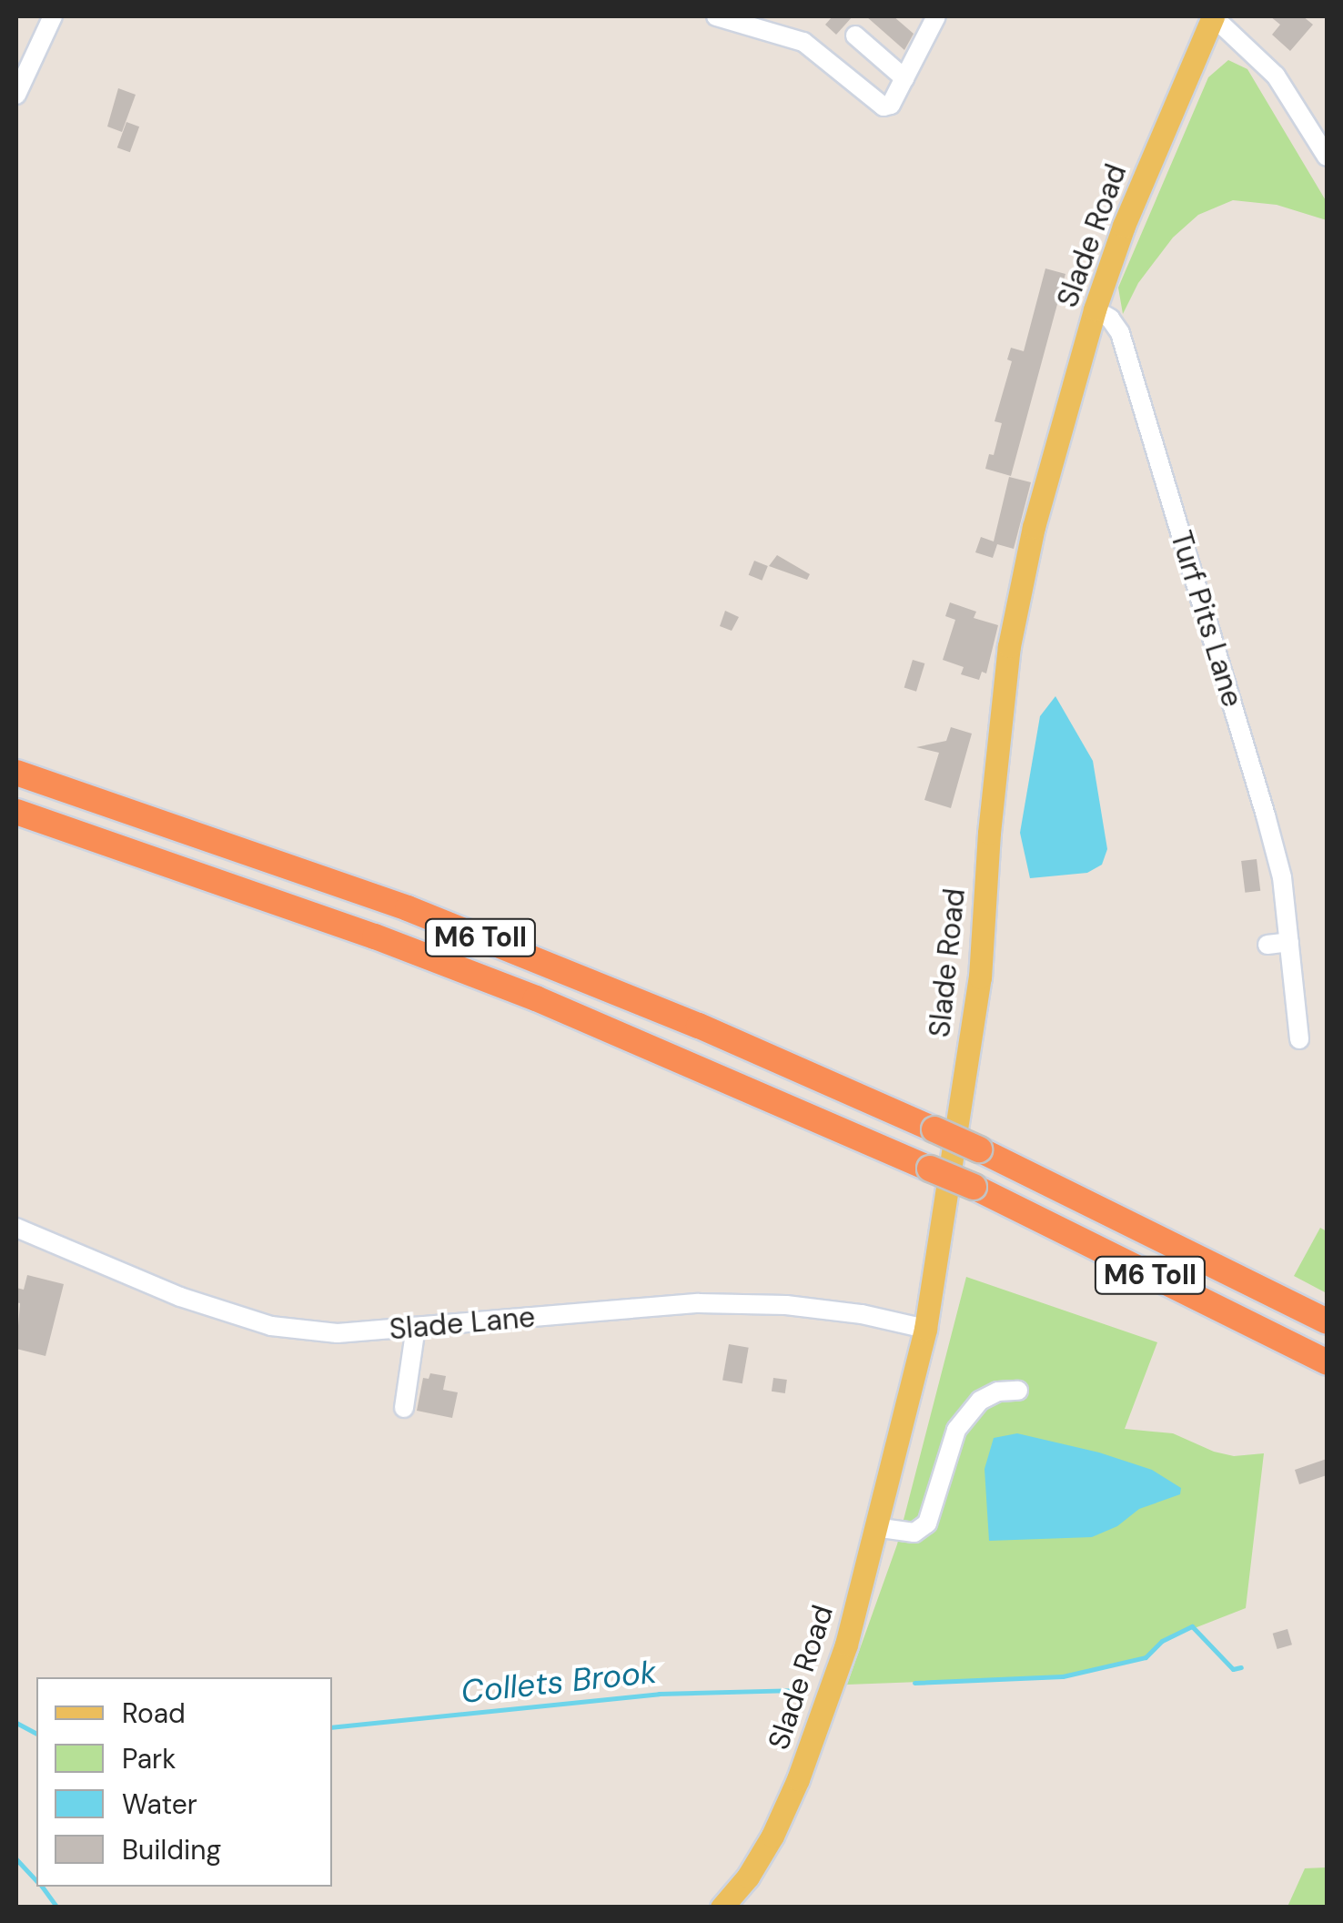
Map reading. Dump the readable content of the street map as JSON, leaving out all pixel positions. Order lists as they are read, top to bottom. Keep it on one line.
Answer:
{"streets":{"highway":["M6 Toll"],"main road":["Slade Road"],"street":["Turf Pits Lane","Slade Lane"]},"crossings":[["Slade Road","Turf Pits Lane"],["Slade Road","Slade Lane"]],"water":["Collets Brook"],"legend":["Road","Park","Water","Building"]}
